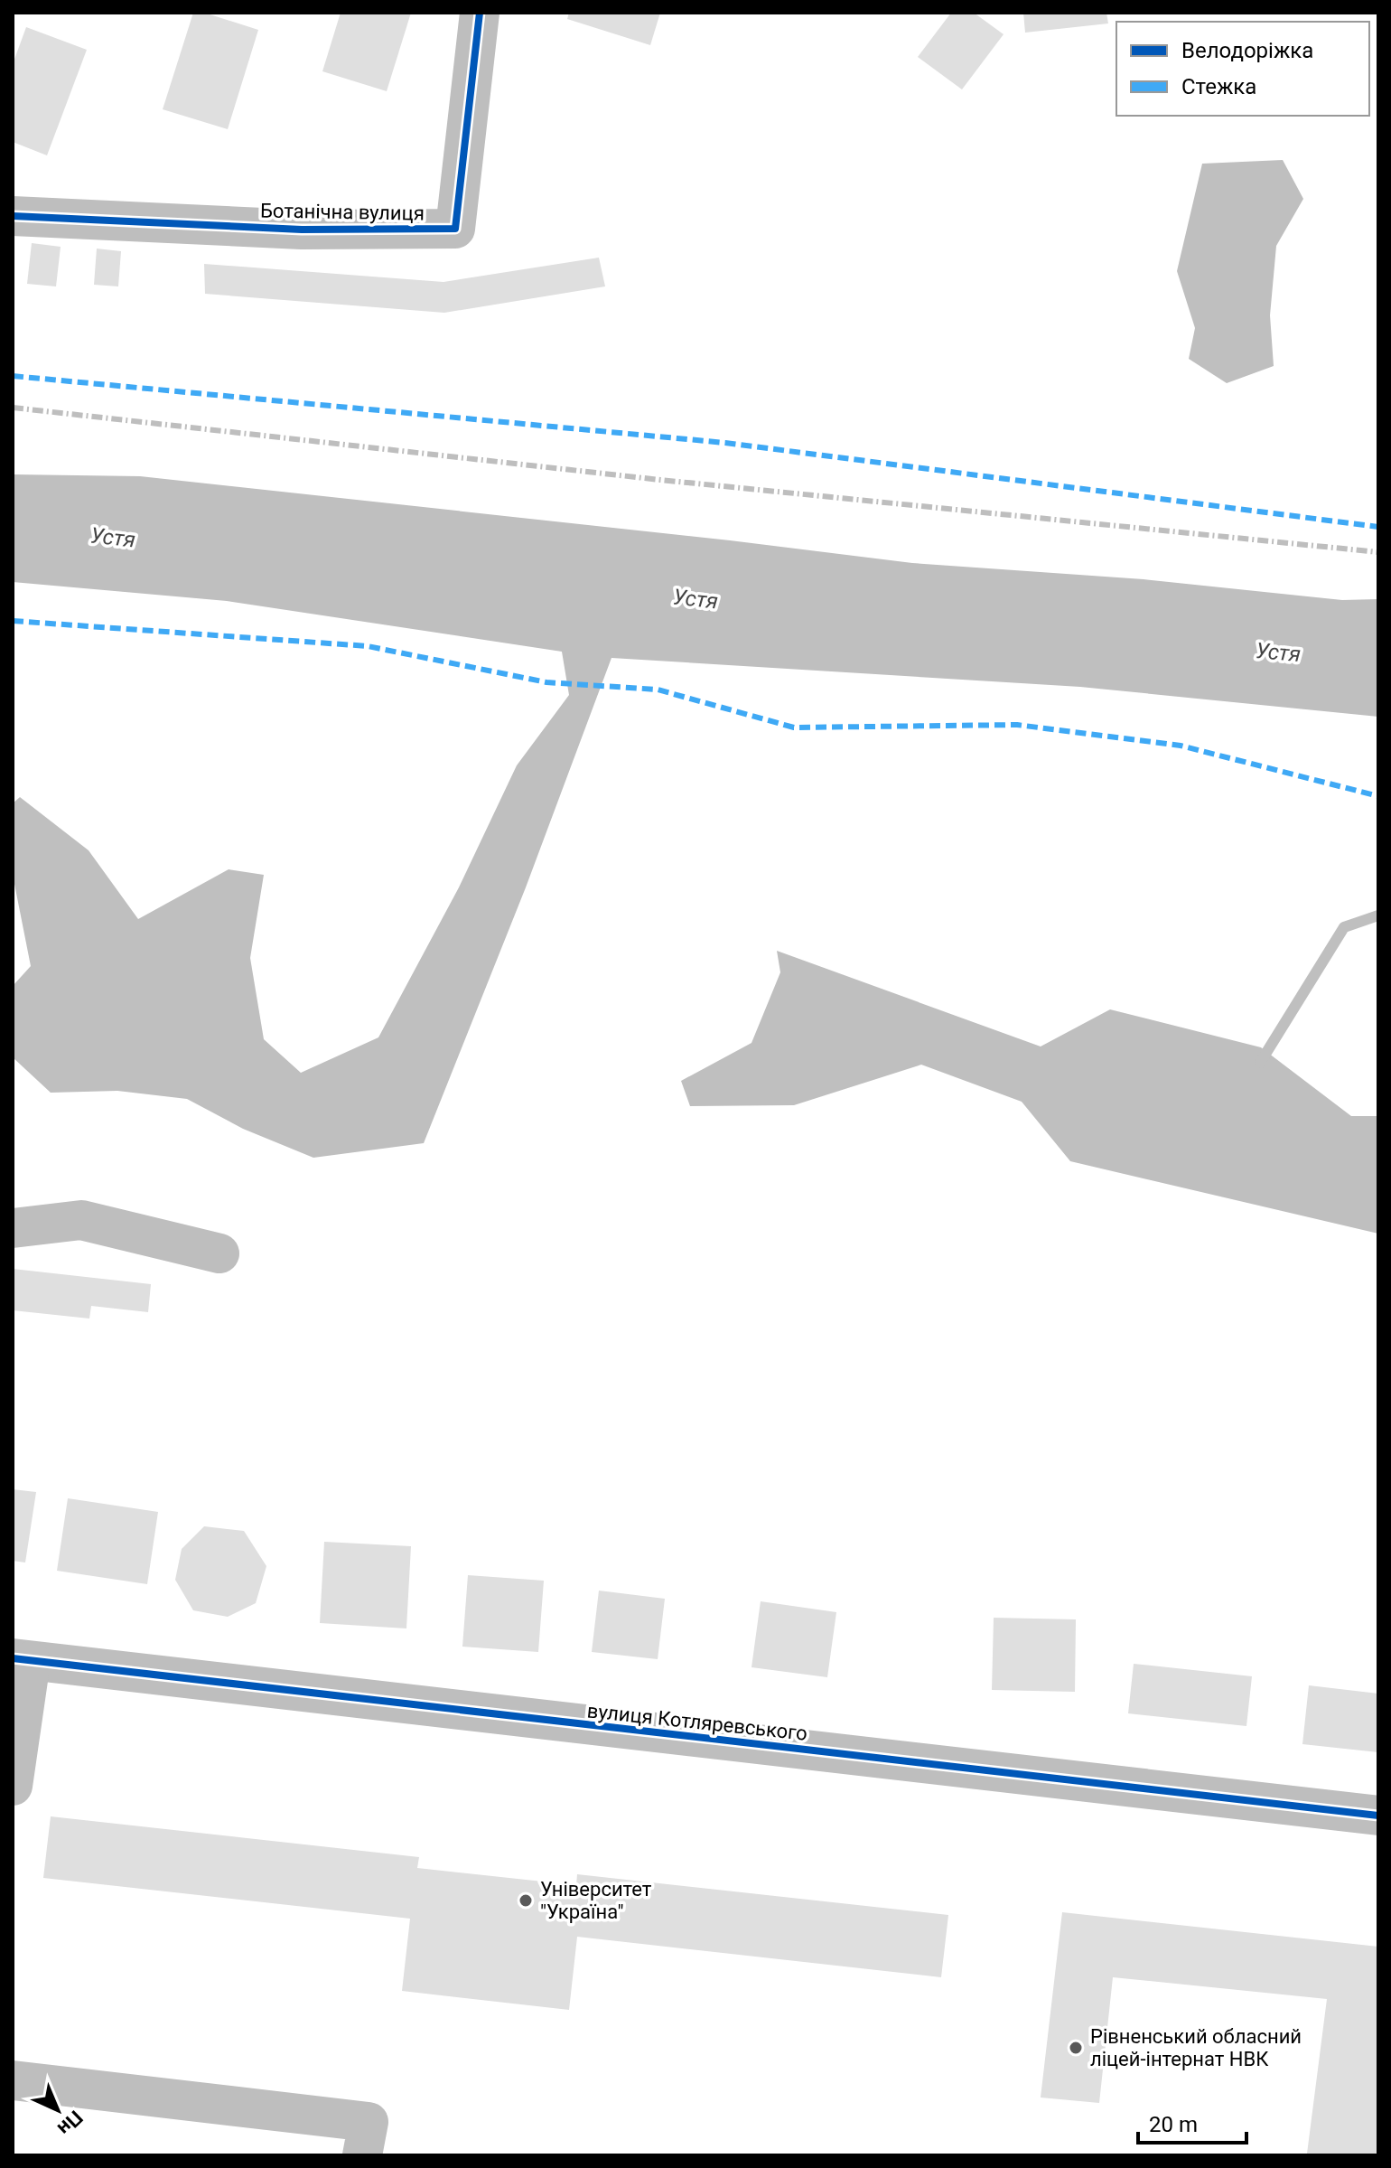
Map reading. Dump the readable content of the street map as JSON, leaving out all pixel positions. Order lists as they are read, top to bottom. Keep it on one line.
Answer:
{"streets":{"street":["Ботанічна вулиця","вулиця Котляревського"]},"water":["Устя"],"places":["Університет \"Україна\"","Рівненський обласний ліцей-інтернат НВК"],"legend":["Велодоріжка","Стежка"],"scale_bar":"20 m","north":"bottom right"}
